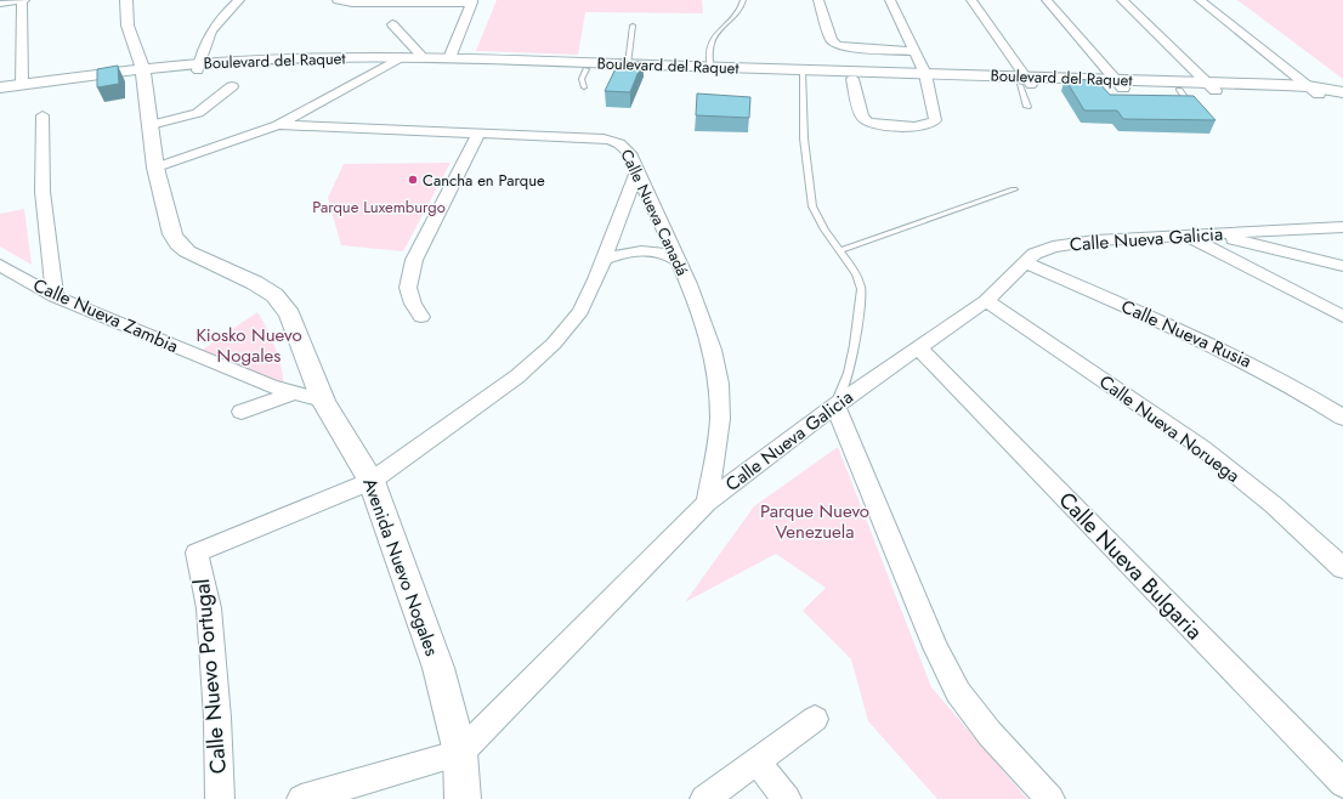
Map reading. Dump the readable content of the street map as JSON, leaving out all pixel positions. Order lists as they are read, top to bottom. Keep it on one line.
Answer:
{"streets":{"street":["Boulevard del Raquet","Calle Nueva Canadá","Calle Nueva Galicia","Calle Nueva Zambia","Calle Nueva Rusia","Calle Nueva Noruega","Calle Nueva Bulgaria","Avenida Nuevo Nogales","Calle Nuevo Portugal"]},"crossings":[["Boulevard del Raquet","Avenida Nuevo Nogales"],["Calle Nueva Canadá","Calle Nueva Galicia"],["Calle Nueva Galicia","Calle Nueva Rusia"],["Calle Nueva Galicia","Calle Nueva Noruega"],["Calle Nueva Galicia","Calle Nueva Bulgaria"],["Calle Nueva Galicia","Avenida Nuevo Nogales"],["Calle Nueva Zambia","Avenida Nuevo Nogales"],["Avenida Nuevo Nogales","Calle Nuevo Portugal"]],"parks":["Parque Luxemburgo","Kiosko Nuevo Nogales","Parque Nuevo Venezuela"],"places":["Cancha en Parque"]}
